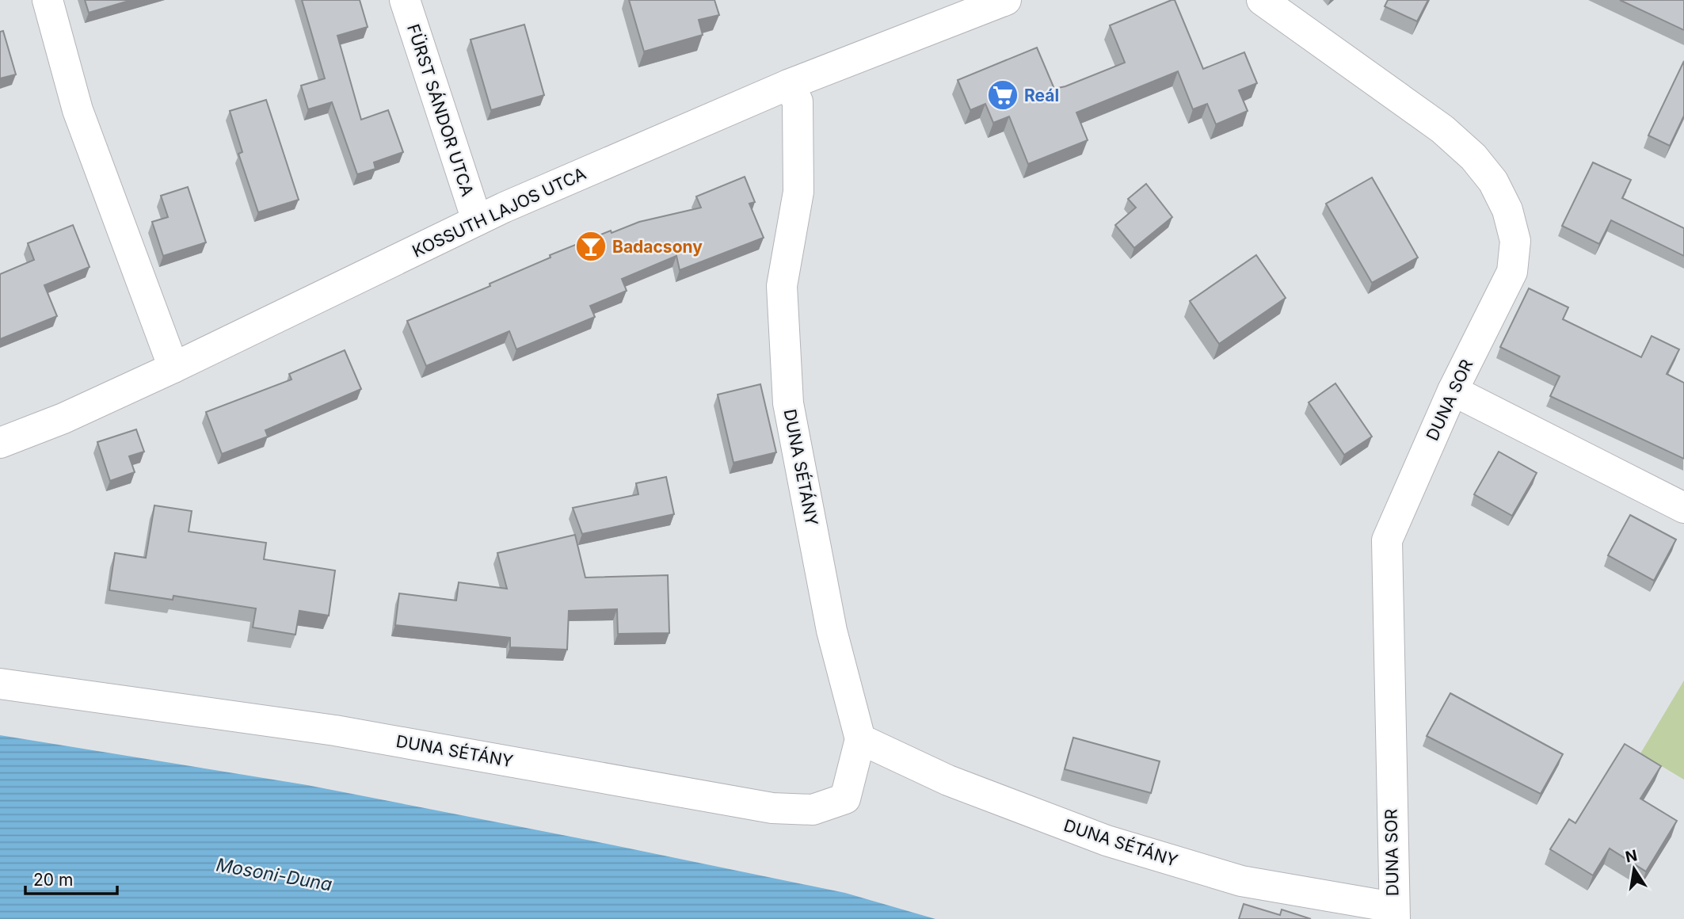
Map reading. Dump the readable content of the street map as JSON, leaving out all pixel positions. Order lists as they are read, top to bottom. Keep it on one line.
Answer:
{"streets":{"street":["FÜRST SÁNDOR UTCA","KOSSUTH LAJOS UTCA","DUNA SOR","DUNA SÉTÁNY"]},"crossings":[["FÜRST SÁNDOR UTCA","KOSSUTH LAJOS UTCA"],["KOSSUTH LAJOS UTCA","DUNA SÉTÁNY"],["DUNA SOR","DUNA SÉTÁNY"]],"water":["Mosoni-Duna"],"places":{"supermarket":["Reál"],"bar":["Badacsony"]},"scale_bar":"20 m","north":"top"}
